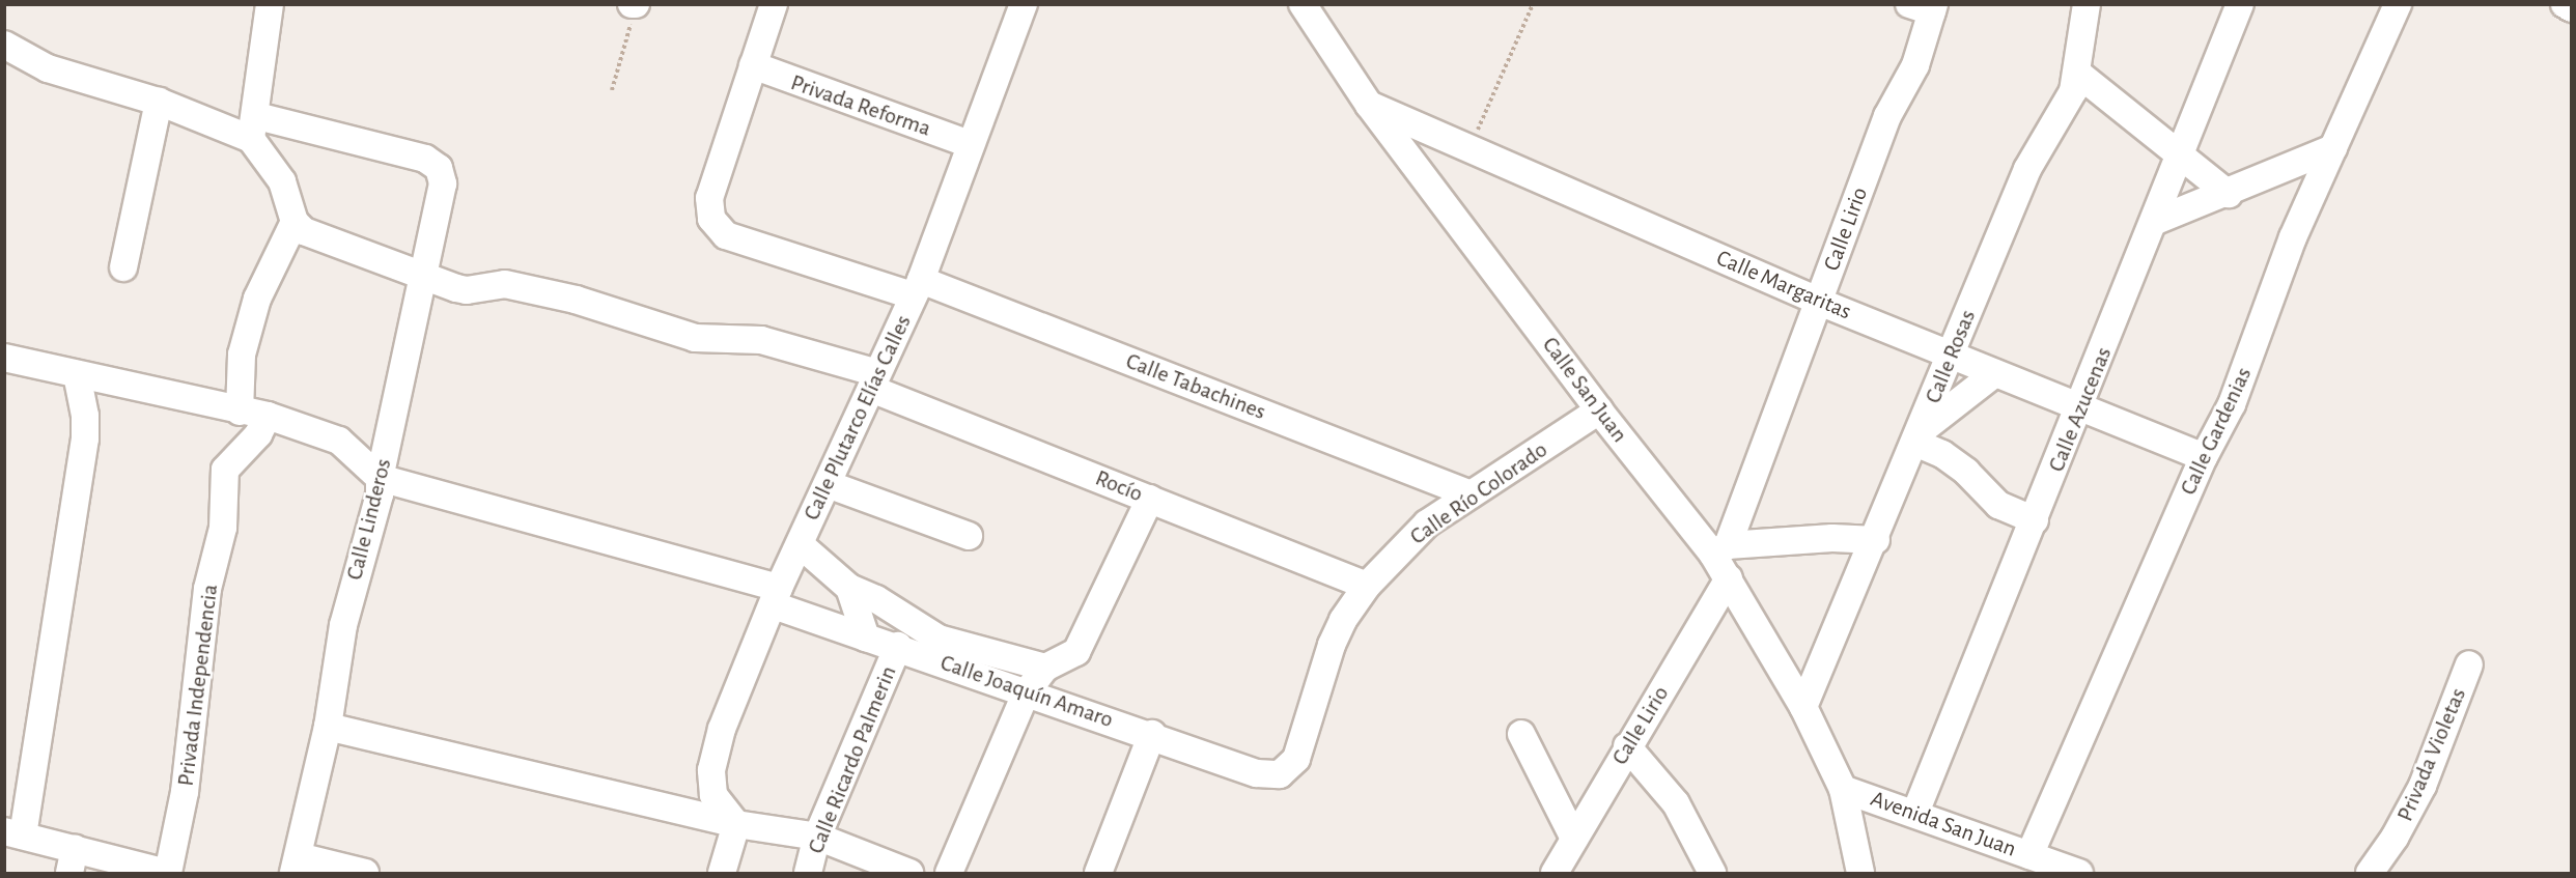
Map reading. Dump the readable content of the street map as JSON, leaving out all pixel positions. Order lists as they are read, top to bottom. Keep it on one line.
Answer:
{"streets":{"street":["Privada Reforma","Calle Lirio","Calle Margaritas","Calle Rosas","Calle Tabachines","Calle San Juan","Calle Azucenas","Calle Plutarco Elías Calles","Calle Gardenias","Rocío","Calle Río Colorado","Calle Linderos","Privada Independencia","Calle Joaquín Amaro","Privada Violetas","Calle Ricardo Palmerin","Avenida San Juan"]},"crossings":[["Privada Reforma","Calle Tabachines"],["Privada Reforma","Calle Plutarco Elías Calles"],["Calle Lirio","Calle Margaritas"],["Calle Lirio","Calle San Juan"],["Calle Margaritas","Calle Rosas"],["Calle Margaritas","Calle San Juan"],["Calle Margaritas","Calle Azucenas"],["Calle Margaritas","Calle Gardenias"],["Calle Rosas","Calle San Juan"],["Calle Tabachines","Calle Plutarco Elías Calles"],["Calle Tabachines","Calle Río Colorado"],["Calle San Juan","Calle Río Colorado"],["Calle San Juan","Avenida San Juan"],["Calle Azucenas","Avenida San Juan"],["Calle Plutarco Elías Calles","Rocío"],["Calle Plutarco Elías Calles","Calle Joaquín Amaro"],["Calle Gardenias","Avenida San Juan"],["Rocío","Calle Río Colorado"],["Rocío","Calle Linderos"],["Calle Río Colorado","Calle Joaquín Amaro"],["Calle Linderos","Calle Joaquín Amaro"],["Calle Joaquín Amaro","Calle Ricardo Palmerin"]]}
